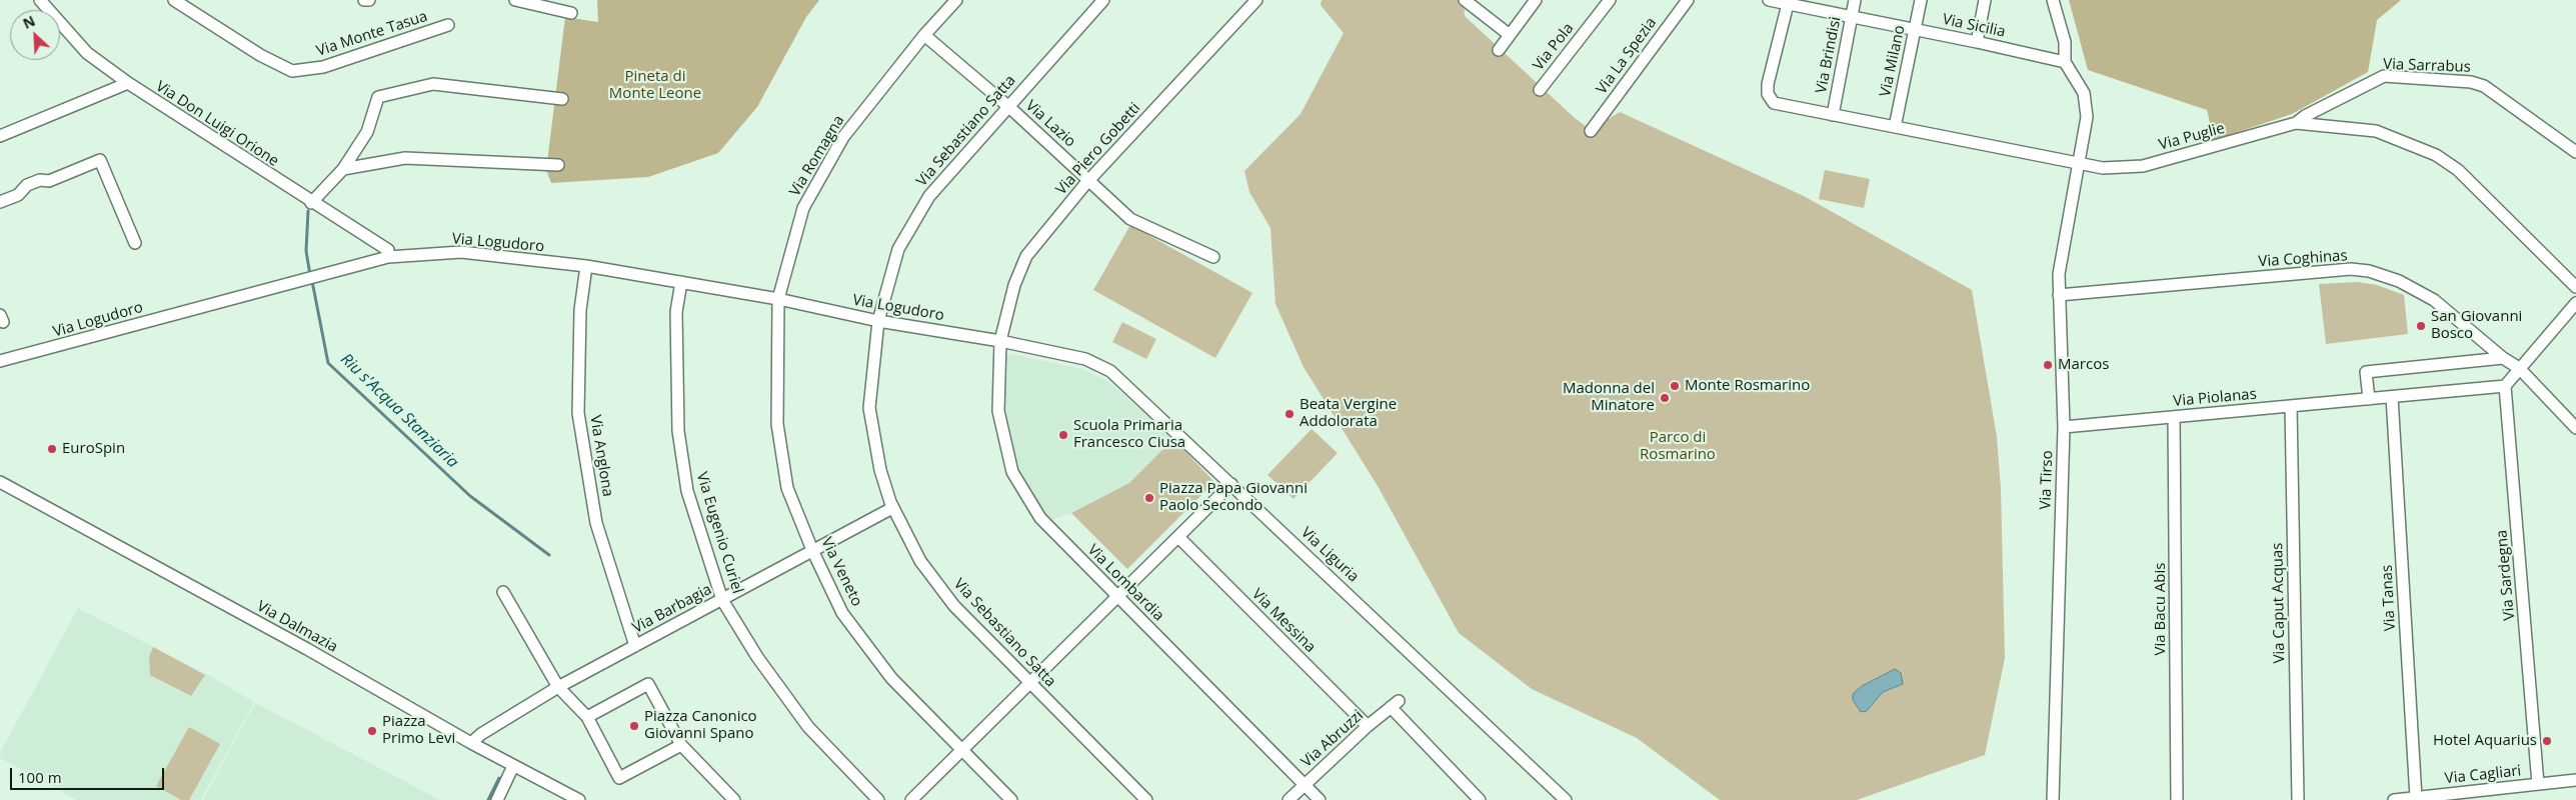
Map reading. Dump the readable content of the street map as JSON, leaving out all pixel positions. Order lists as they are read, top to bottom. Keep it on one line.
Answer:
{"streets":{"street":["Via Sicilia","Via Monte Tasua","Via Pola","Via Brindisi","Via La Spezia","Via Milano","Via Sarrabus","Via Don Luigi Orione","Via Lazio","Via Sebastiano Satta","Via Puglie","Via Piero Gobetti","Via Romagna","Via Logudoro","Via Coghinas","Via Piolanas","Via Anglona","Via Tirso","Via Eugenio Curiel","Via Liguria","Via Veneto","Via Sardegna","Via Lombardia","Via Tanas","Via Caput Acquas","Via Barbagia","Via Bacu Abis","Via Messina","Via Dalmazia","Via Abruzzi","Via Cagliari"]},"crossings":[["Via Sicilia","Via Brindisi"],["Via Sicilia","Via Milano"],["Via Sicilia","Via Puglie"],["Via Brindisi","Via Puglie"],["Via Milano","Via Puglie"],["Via Sarrabus","Via Puglie"],["Via Don Luigi Orione","Via Logudoro"],["Via Lazio","Via Sebastiano Satta"],["Via Lazio","Via Piero Gobetti"],["Via Lazio","Via Romagna"],["Via Sebastiano Satta","Via Logudoro"],["Via Sebastiano Satta","Via Barbagia"],["Via Puglie","Via Tirso"],["Via Piero Gobetti","Via Logudoro"],["Via Piero Gobetti","Via Liguria"],["Via Piero Gobetti","Via Lombardia"],["Via Romagna","Via Logudoro"],["Via Romagna","Via Veneto"],["Via Logudoro","Via Anglona"],["Via Logudoro","Via Eugenio Curiel"],["Via Logudoro","Via Liguria"],["Via Logudoro","Via Veneto"],["Via Logudoro","Via Lombardia"],["Via Coghinas","Via Tirso"],["Via Piolanas","Via Tirso"],["Via Piolanas","Via Sardegna"],["Via Piolanas","Via Tanas"],["Via Piolanas","Via Caput Acquas"],["Via Piolanas","Via Bacu Abis"],["Via Anglona","Via Barbagia"],["Via Eugenio Curiel","Via Barbagia"],["Via Liguria","Via Lombardia"],["Via Veneto","Via Barbagia"],["Via Sardegna","Via Cagliari"],["Via Lombardia","Via Abruzzi"],["Via Tanas","Via Cagliari"],["Via Barbagia","Via Dalmazia"],["Via Messina","Via Abruzzi"]],"water":["Riu s'Acqua Stanziaria"],"parks":["Pineta di Monte Leone","Parco di Rosmarino"],"places":["San Giovanni Bosco","Marcos","Monte Rosmarino","Madonna del Minatore","Beata Vergine Addolorata","Scuola Primaria Francesco Ciusa","EuroSpin","Piazza Papa Giovanni Paolo Secondo","Piazza Canonico Giovanni Spano","Piazza Primo Levi","Hotel Aquarius"],"scale_bar":"100 m","north":"top left"}
